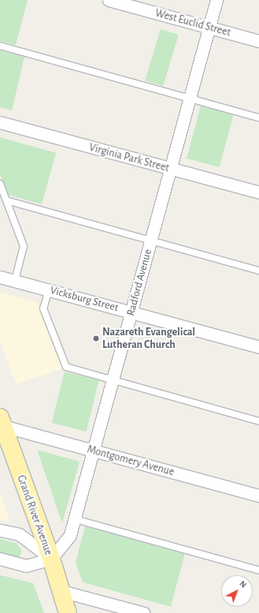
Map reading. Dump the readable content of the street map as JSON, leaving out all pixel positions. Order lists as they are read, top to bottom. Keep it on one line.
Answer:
{"streets":{"main road":["Grand River Avenue"],"street":["West Euclid Street","Virginia Park Street","Radford Avenue","Vicksburg Street","Montgomery Avenue"]},"crossings":[["West Euclid Street","Radford Avenue"],["Virginia Park Street","Radford Avenue"],["Radford Avenue","Vicksburg Street"],["Radford Avenue","Montgomery Avenue"],["Radford Avenue","Grand River Avenue"],["Montgomery Avenue","Grand River Avenue"]],"places":["Nazareth Evangelical Lutheran Church"],"north":"top right"}
